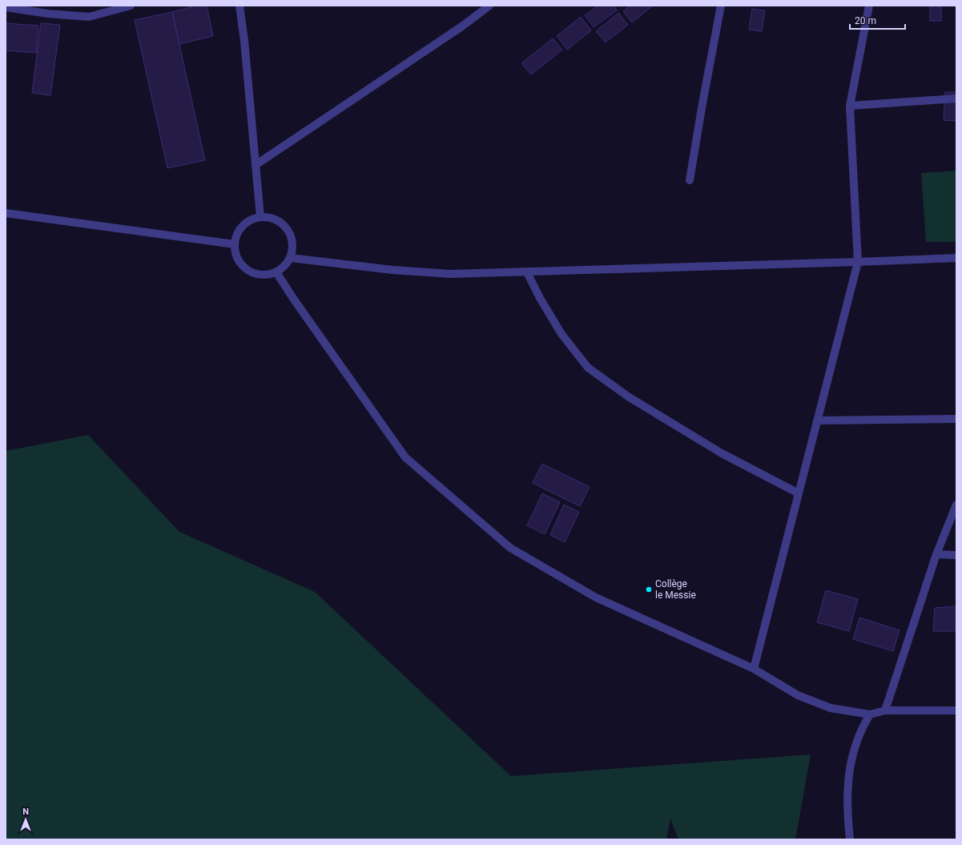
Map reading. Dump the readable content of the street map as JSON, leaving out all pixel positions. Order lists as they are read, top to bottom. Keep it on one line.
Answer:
{"places":["Collège le Messie"],"scale_bar":"20 m","north":"top"}
